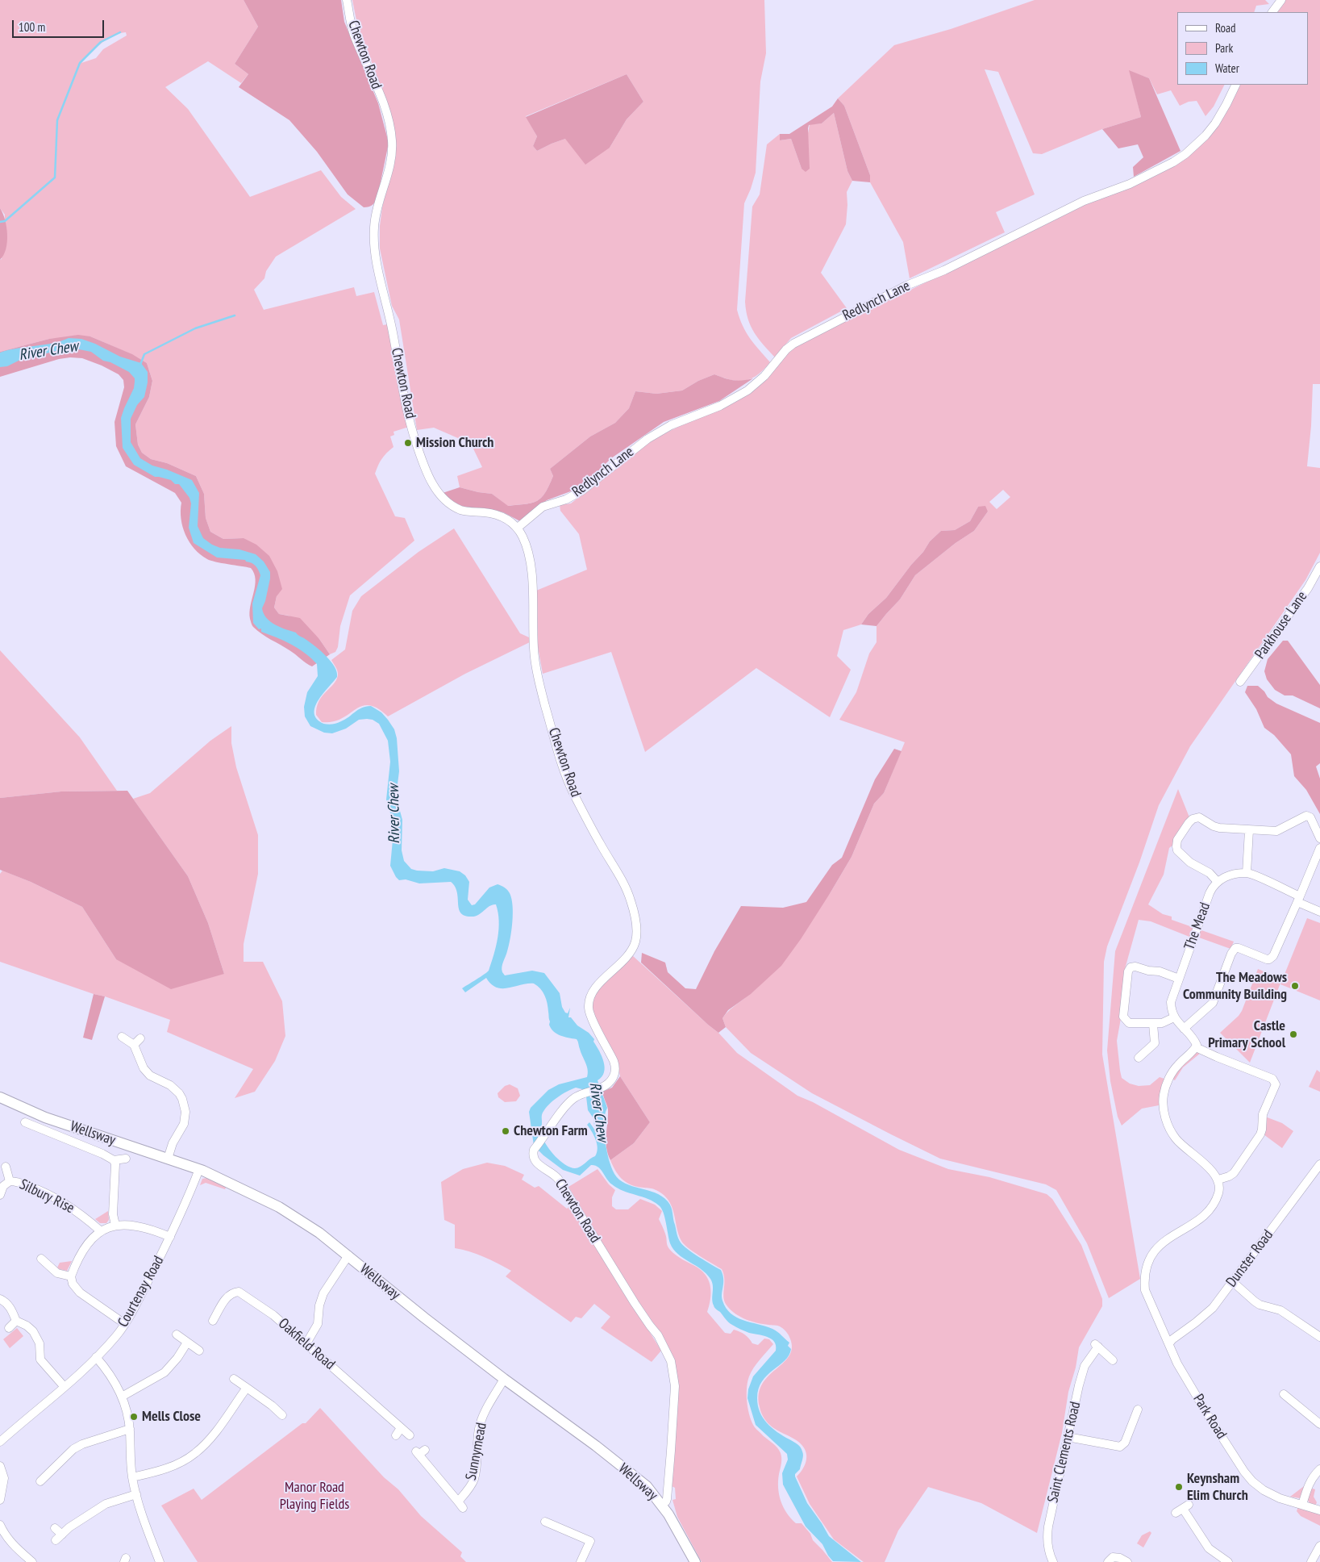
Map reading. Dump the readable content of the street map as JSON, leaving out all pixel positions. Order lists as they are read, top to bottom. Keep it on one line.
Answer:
{"streets":{"main road":["Wellsway"],"street":["Chewton Road","Redlynch Lane","Parkhouse Lane","The Mead","Silbury Rise","Dunster Road","Courtenay Road","Oakfield Road","Park Road","Sunnymead","Saint Clements Road"]},"crossings":[["Chewton Road","Redlynch Lane"],["Chewton Road","Wellsway"],["Wellsway","Courtenay Road"],["Wellsway","Sunnymead"],["Dunster Road","Park Road"]],"water":["River Chew"],"parks":["Manor Road Playing Fields"],"places":["Mission Church","The Meadows Community Building","Castle Primary School","Chewton Farm","Mells Close","Keynsham Elim Church"],"legend":["Road","Park","Water"],"scale_bar":"100 m"}
